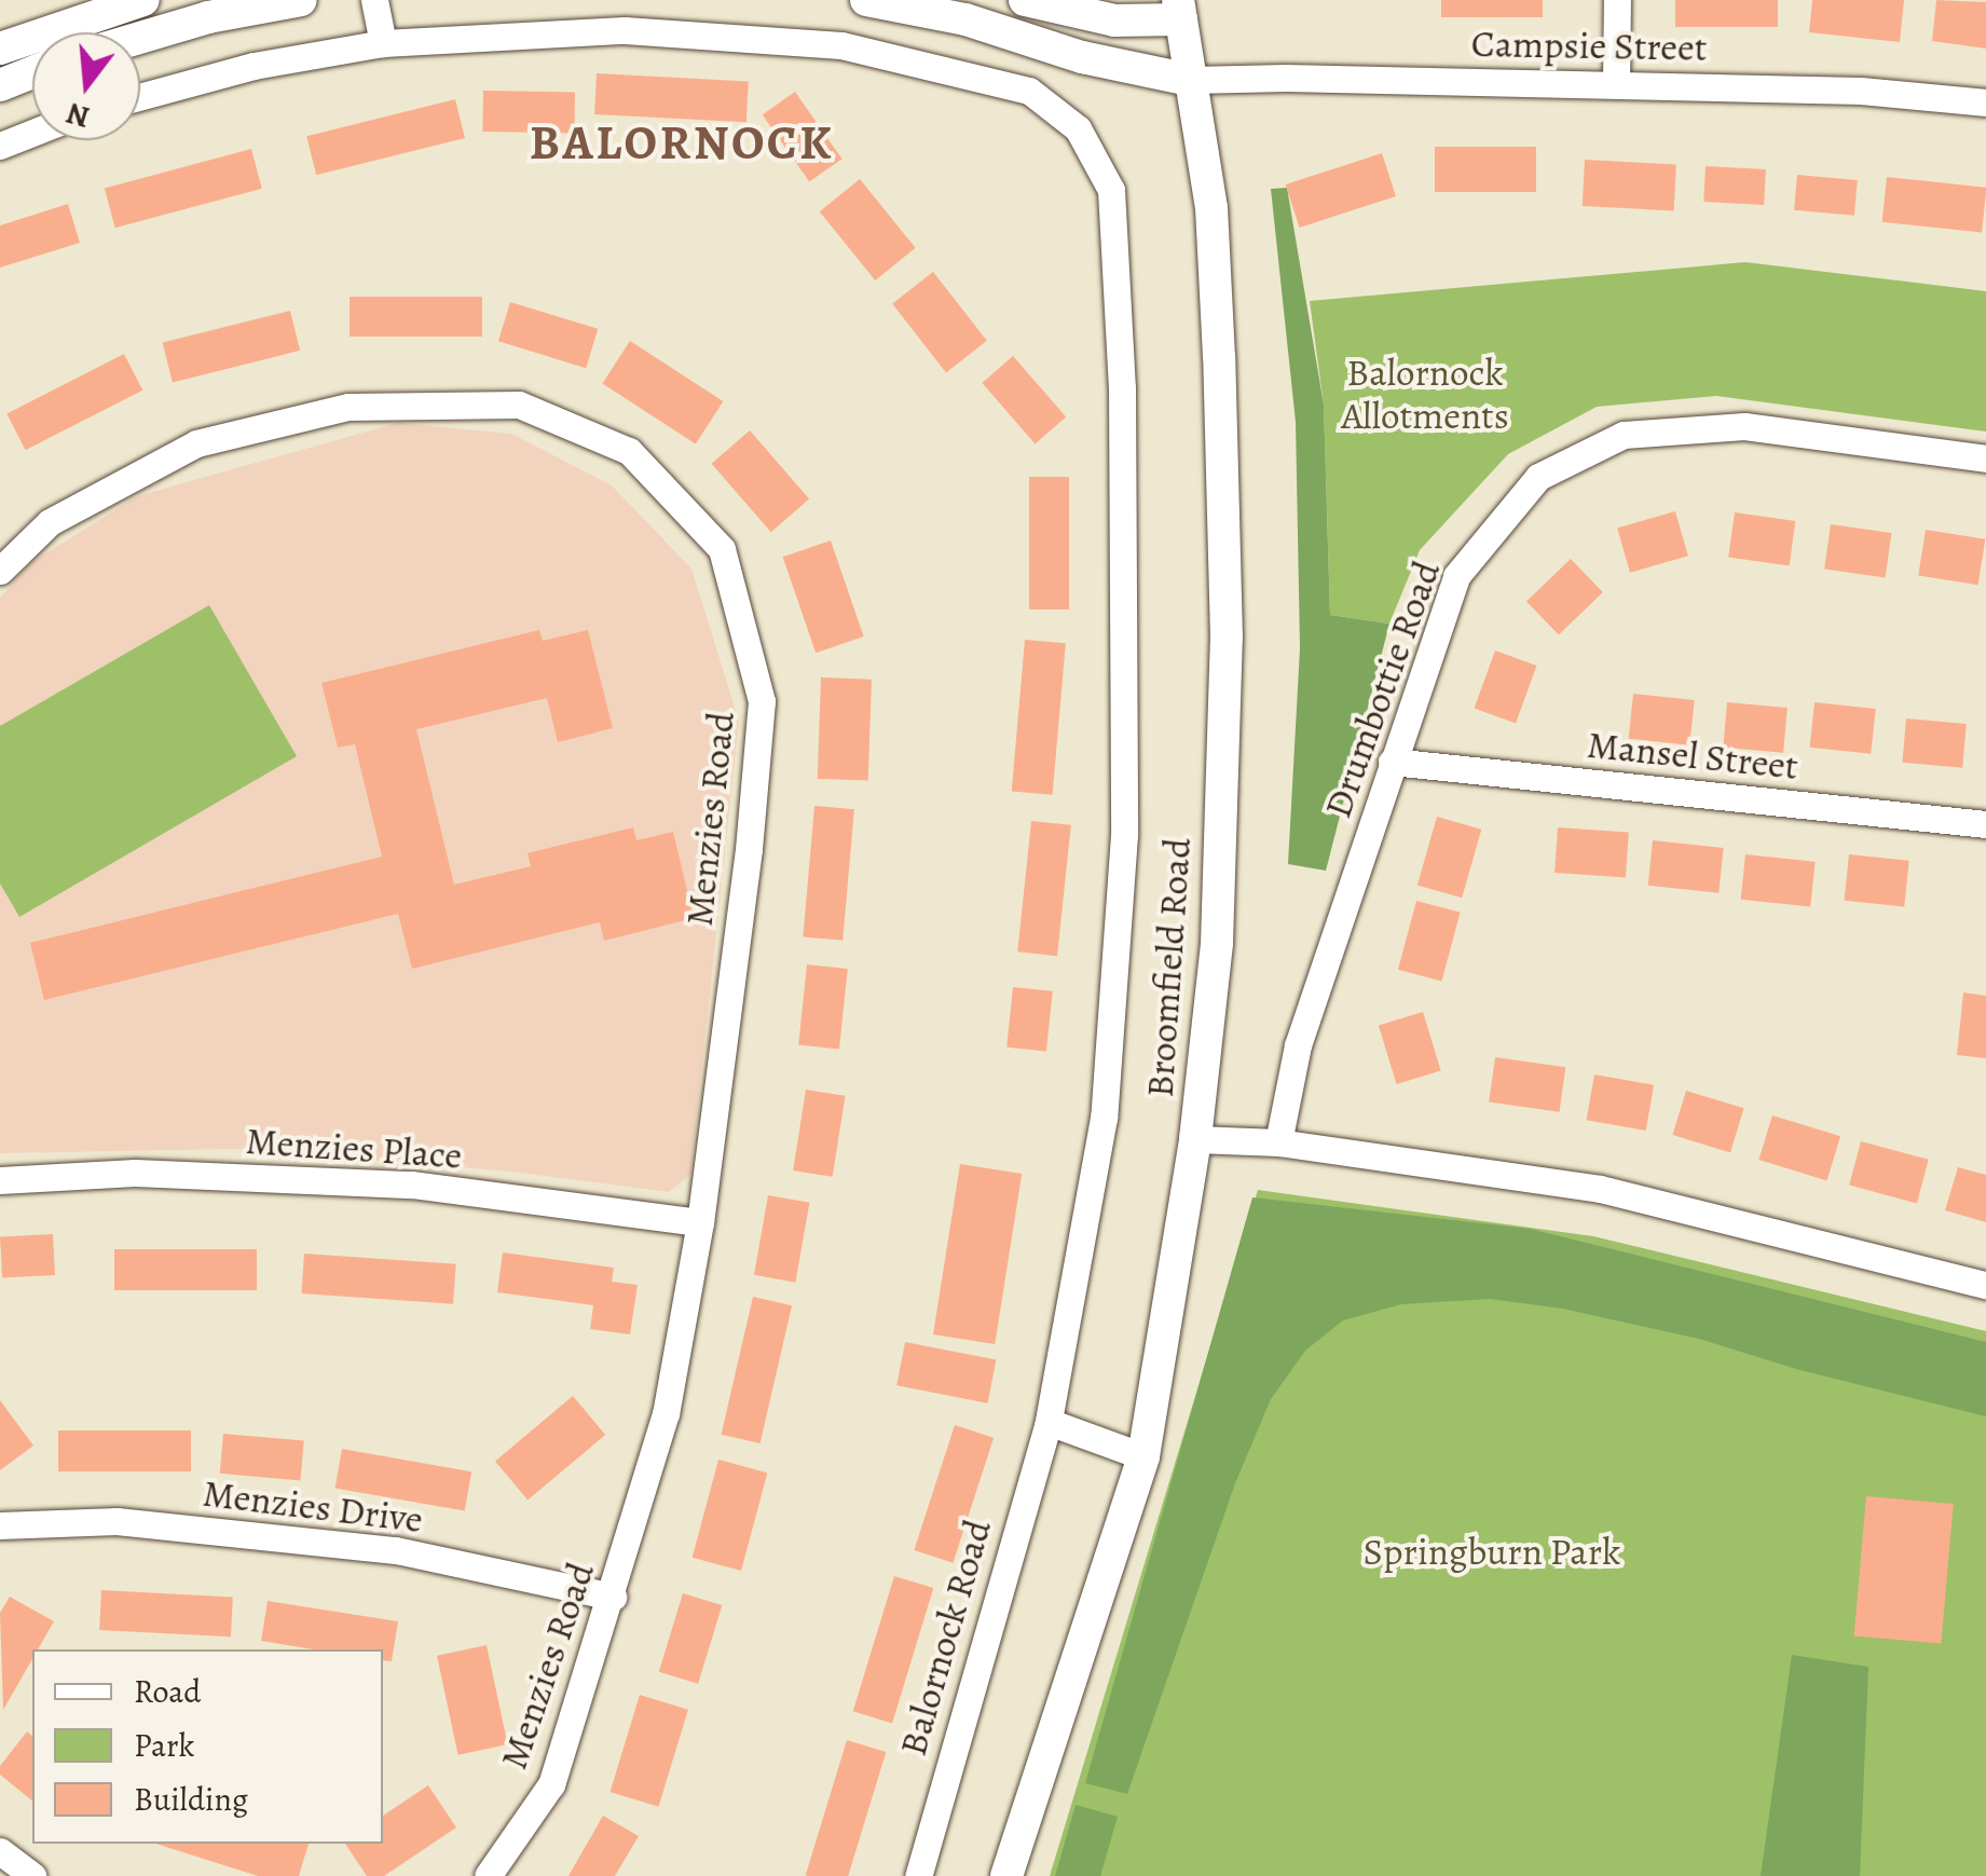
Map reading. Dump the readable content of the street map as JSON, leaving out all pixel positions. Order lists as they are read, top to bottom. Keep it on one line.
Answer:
{"streets":{"street":["Campsie Street","Drumbottie Road","Mansel Street","Menzies Road","Broomfield Road","Menzies Place","Menzies Drive","Balornock Road"]},"crossings":[["Campsie Street","Broomfield Road"],["Drumbottie Road","Mansel Street"],["Drumbottie Road","Broomfield Road"],["Menzies Road","Menzies Place"],["Menzies Road","Menzies Drive"],["Broomfield Road","Balornock Road"]],"districts":["BALORNOCK"],"parks":["Balornock Allotments","Springburn Park"],"legend":["Road","Park","Building"],"north":"bottom"}
